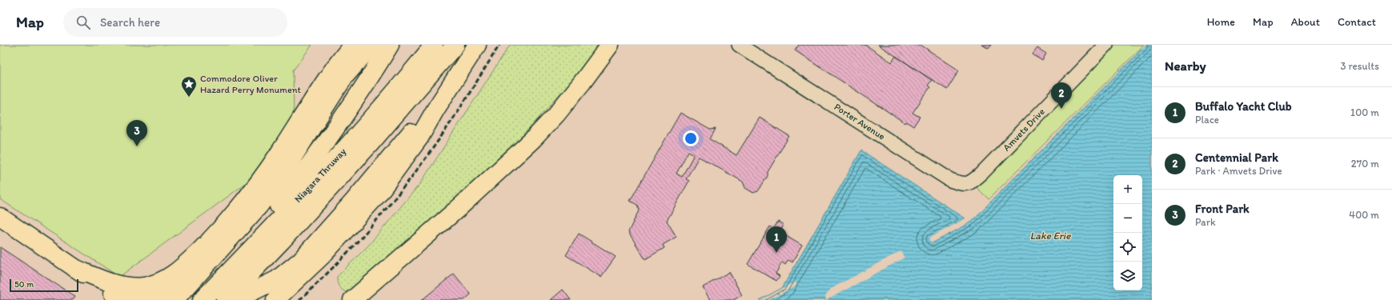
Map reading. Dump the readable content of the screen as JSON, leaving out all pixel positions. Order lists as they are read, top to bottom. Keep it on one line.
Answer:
{"streets":{"highway":["Niagara Thruway"],"street":["Porter Avenue","Amvets Drive"]},"crossings":[["Porter Avenue","Amvets Drive"]],"water":["Lake Erie"],"places":{"place":["Commodore Oliver Hazard Perry Monument"]},"scale_bar":"50 m","page":{"header":"Map","search":"Search here","nav":["Home","Map","About","Contact"],"heading":["Nearby","3 results"],"pins":["2","3","1"],"list":[{"mark":"1","name":"Buffalo Yacht Club","note":"Place","value":"100 m"},{"mark":"2","name":"Centennial Park","note":"Park · Amvets Drive","value":"270 m"},{"mark":"3","name":"Front Park","note":"Park","value":"400 m"}],"map_buttons":["+","−"],"scale":"50 m"}}
